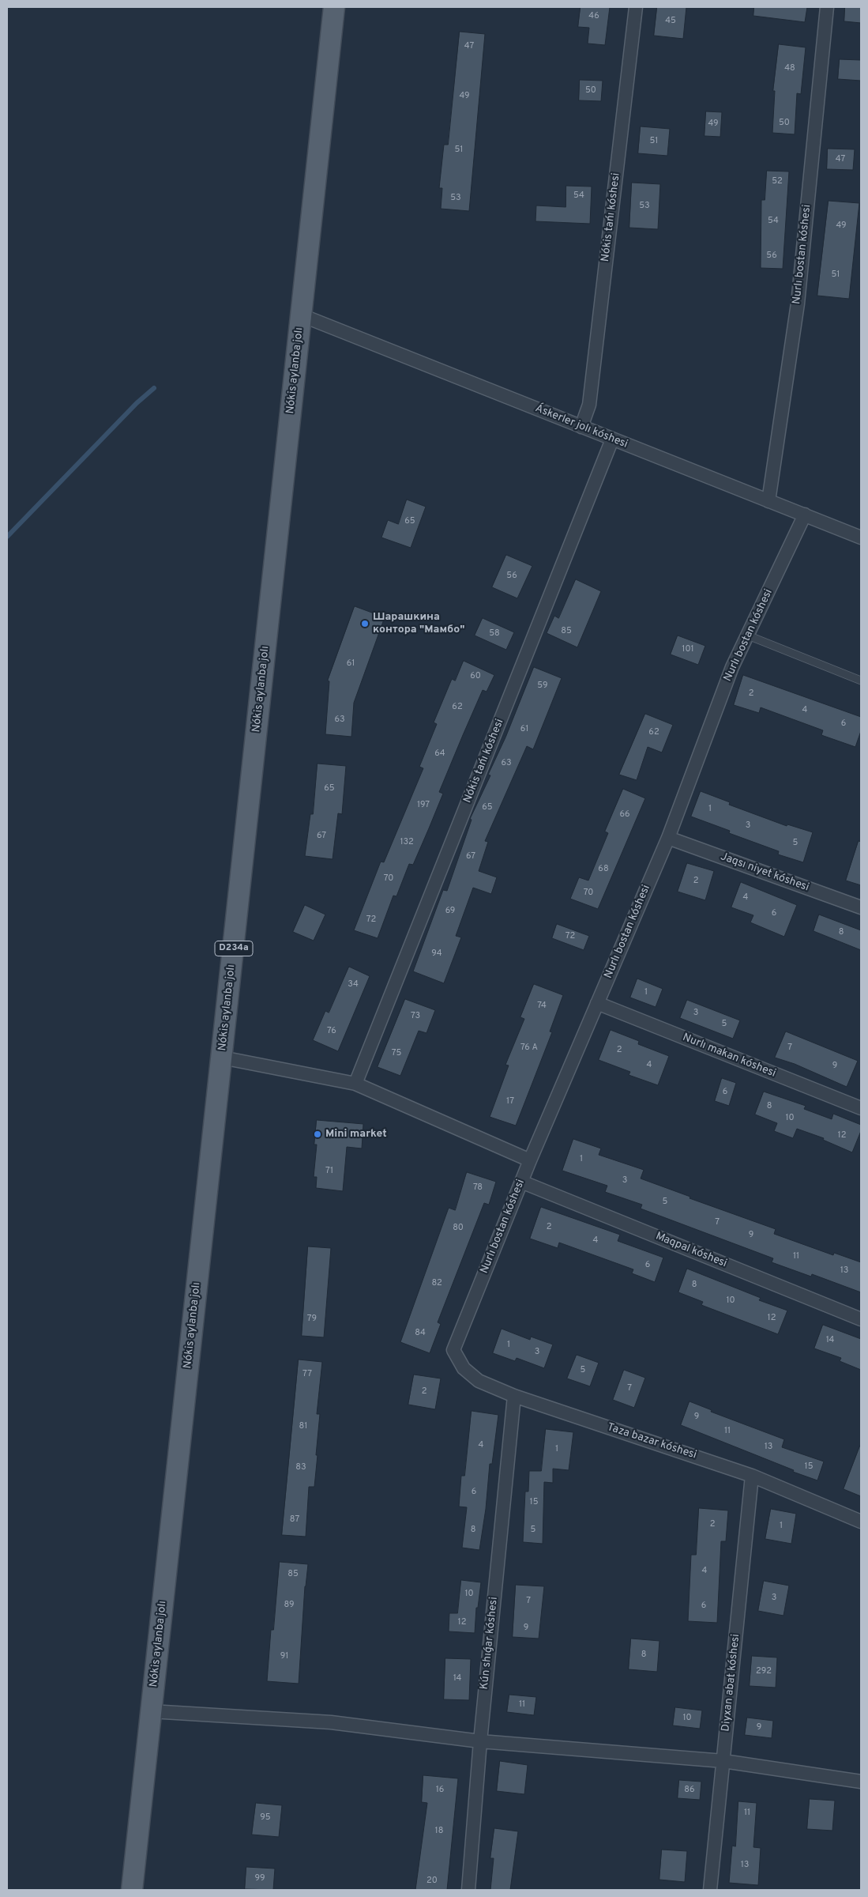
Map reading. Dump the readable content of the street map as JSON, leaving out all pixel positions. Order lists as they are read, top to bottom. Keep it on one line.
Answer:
{"streets":{"main road":["Nókis aylanba jolı","D234a"],"street":["Nókis tańı kóshesi","Nurlı bostan kóshesi","Áskerler jolı kóshesi","Jaqsı niyet kóshesi","Nurlı makan kóshesi","Maqpal kóshesi","Taza bazar kóshesi","Kún shıǵar kóshesi","Diyxan abat kóshesi"]},"crossings":[["Nókis tańı kóshesi","Áskerler jolı kóshesi"],["Nurlı bostan kóshesi","Áskerler jolı kóshesi"],["Nurlı bostan kóshesi","Jaqsı niyet kóshesi"],["Nurlı bostan kóshesi","Nurlı makan kóshesi"],["Nurlı bostan kóshesi","Maqpal kóshesi"],["Nurlı bostan kóshesi","Taza bazar kóshesi"],["Nókis aylanba jolı","Áskerler jolı kóshesi"],["Taza bazar kóshesi","Kún shıǵar kóshesi"],["Taza bazar kóshesi","Diyxan abat kóshesi"]],"places":["Шарашкина контора \"Мамбо\"","Mini market"],"house_numbers":["46","45","47","48","50","49","50","49","51","51","47","52","54","53","53","54","49","56","51","65","56","85","58","101","61","60","59","2","62","4","63","6","61","62","64","63","65","197","65","1","66","3","67","132","5","67","68","70","2","70","4","69","6","72","8","72","94","34","1","74","3","73","5","76","76 А","7","2","75","4","9","6","17","8","10","12","1","71","3","78","5","7","2","80","9","4","11","6","13","82","8","10","12","79","84","14","1","3","5","77","7","2","9","81","11","4","13","1","15","83","6","15","87","2","1","8","5","4","85","10","3","7","89","6","12","9","8","91","292","14","11","10","9","16","86","11","95","18","13","99","20"]}
